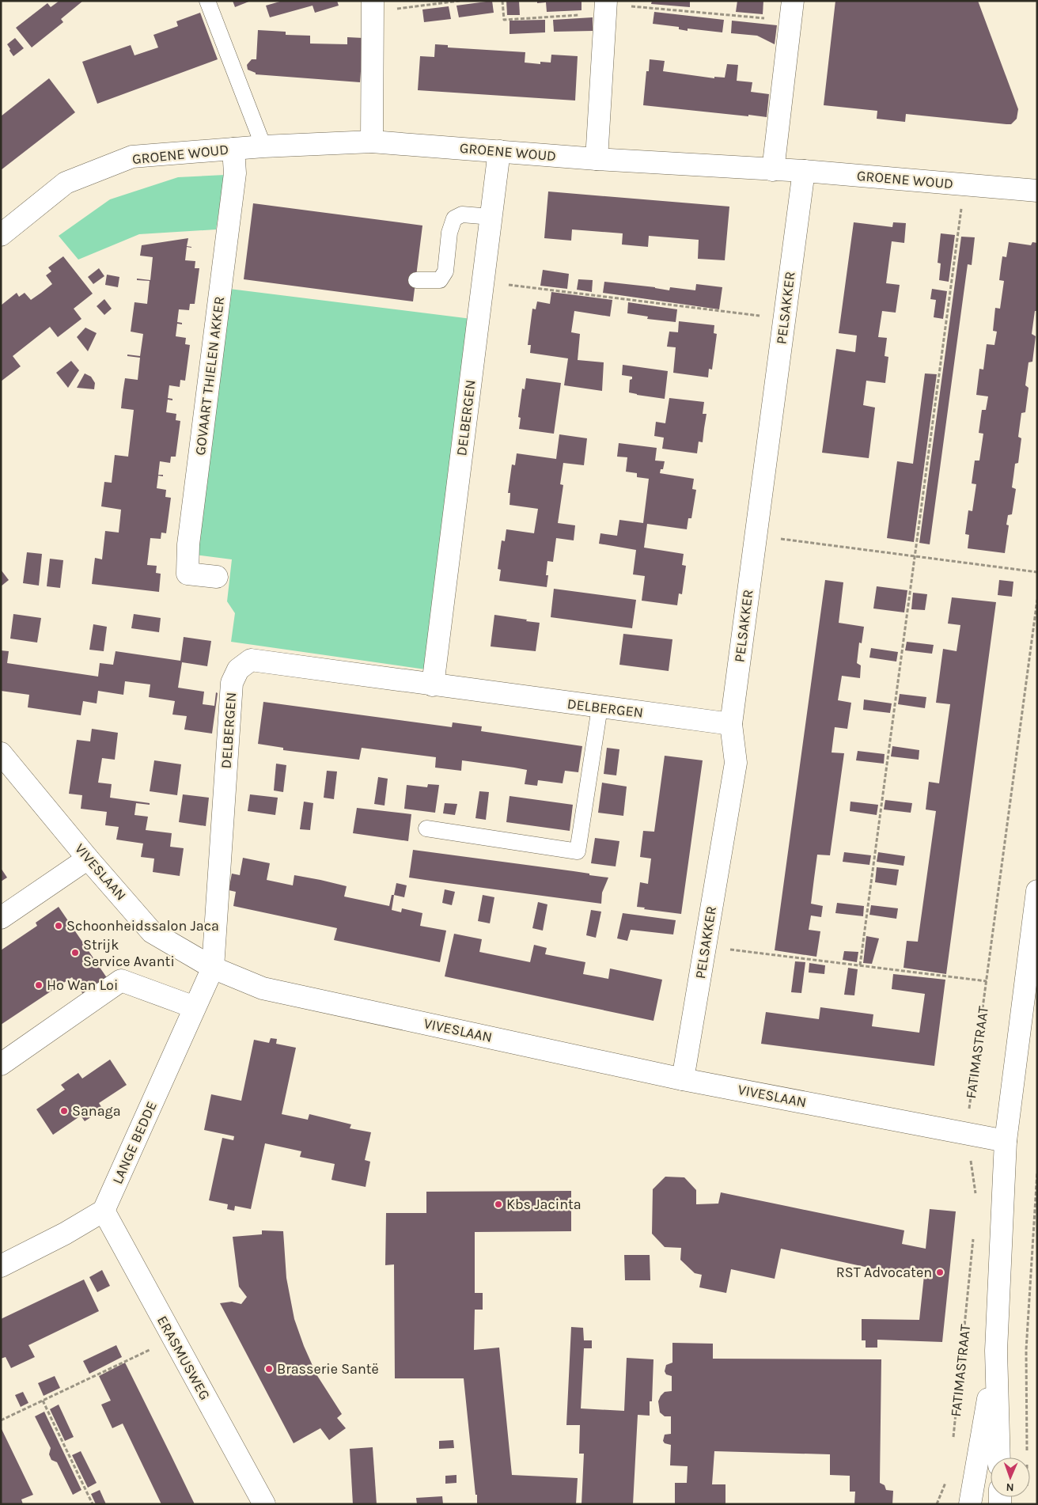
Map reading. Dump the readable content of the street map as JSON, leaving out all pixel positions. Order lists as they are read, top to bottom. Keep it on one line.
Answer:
{"streets":{"street":["GROENE WOUD","PELSAKKER","GOVAART THIELEN AKKER","DELBERGEN","VIVESLAAN","FATIMASTRAAT","LANGE BEDDE","ERASMUSWEG"]},"crossings":[["GROENE WOUD","PELSAKKER"],["GROENE WOUD","GOVAART THIELEN AKKER"],["GROENE WOUD","DELBERGEN"],["PELSAKKER","DELBERGEN"],["PELSAKKER","VIVESLAAN"],["DELBERGEN","VIVESLAAN"],["DELBERGEN","LANGE BEDDE"],["VIVESLAAN","FATIMASTRAAT"],["VIVESLAAN","LANGE BEDDE"],["LANGE BEDDE","ERASMUSWEG"]],"places":["Schoonheidssalon Jaca","Strijk Service Avanti","Ho Wan Loi","Sanaga","Kbs Jacinta","RST Advocaten","Brasserie Santë"],"north":"bottom"}
